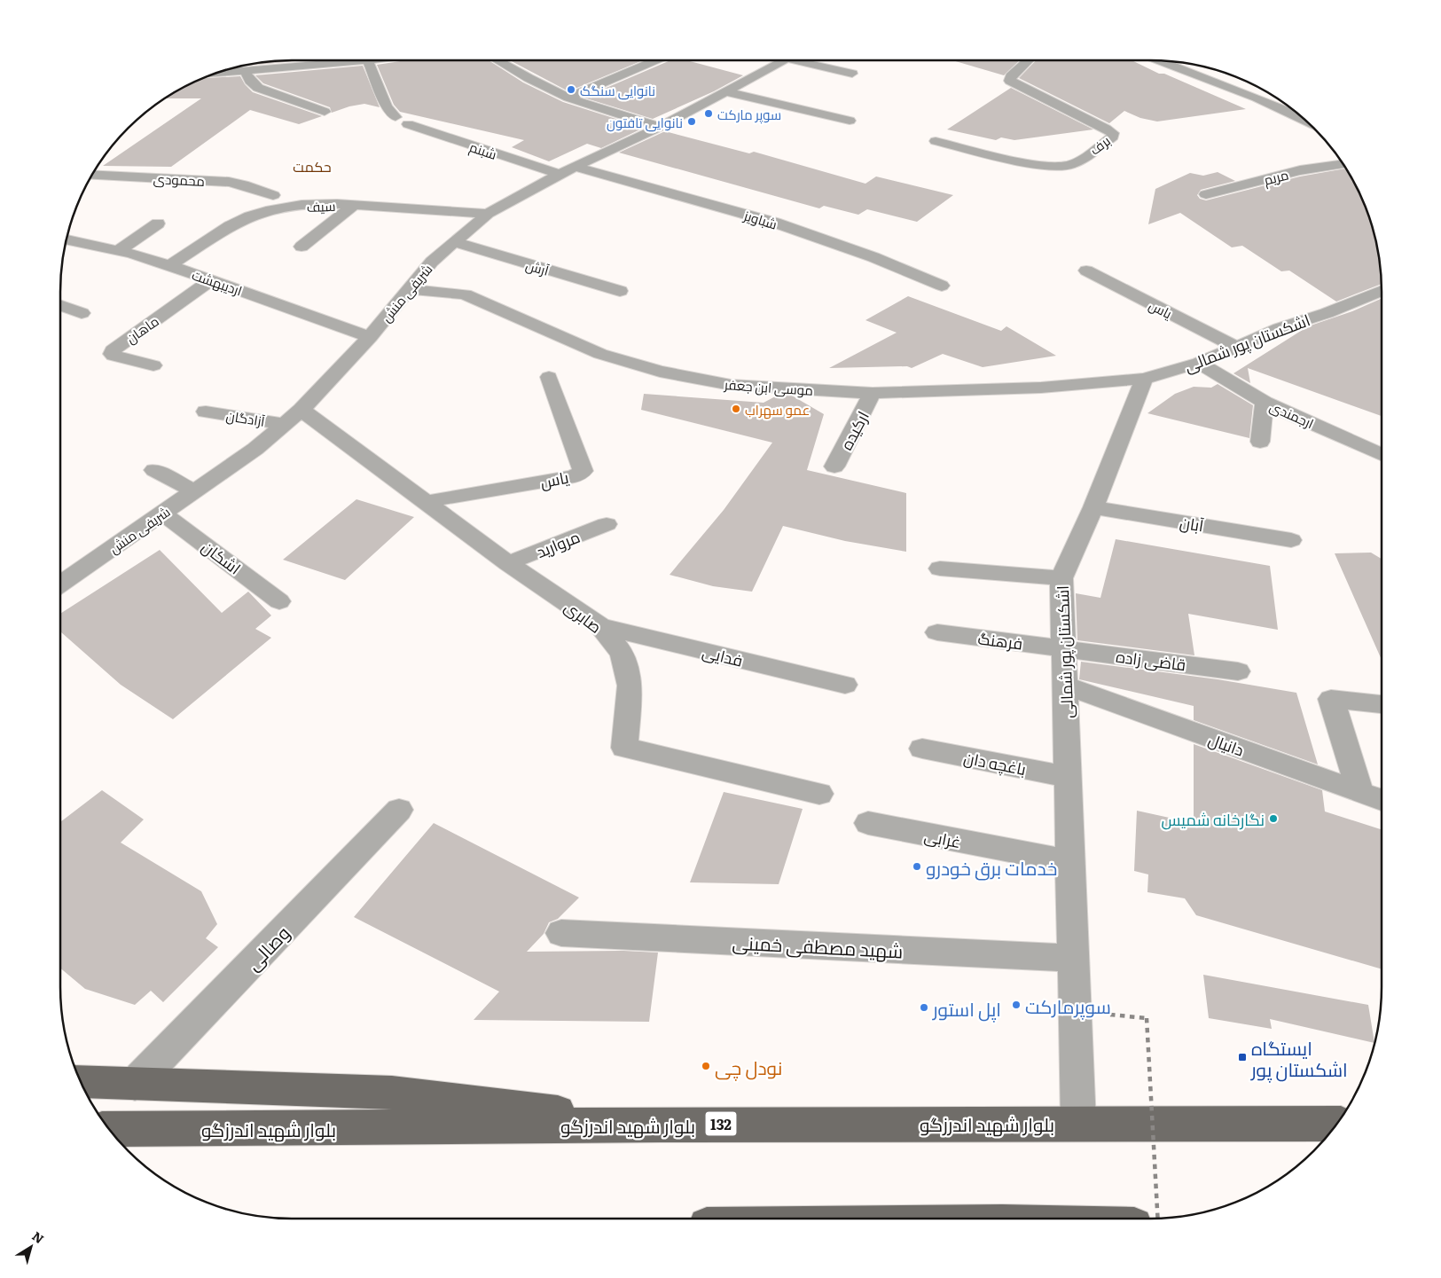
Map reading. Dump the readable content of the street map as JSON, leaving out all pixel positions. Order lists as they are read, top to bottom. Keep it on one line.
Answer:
{"streets":{"main road":["بلوار شهید اندرزگو","132"],"street":["برف","شبنم","مریم","محمودی","سیف","شباویز","آرش","اردیبهشت","شریفی منش","یاس","ماهان","اشکستان پور شمالی","موسی ابن جعفر","ارجمندی","آزادگان","ارکیده","آبان","مروارید","اشکان","صابری","فرهنگ","فدایی","قاضی زاده","دانیال","باغچه دان","غرابی","شهید مصطفی خمینی","وصالی"]},"crossings":[["شبنم","شریفی منش"],["سیف","اردیبهشت"],["سیف","شریفی منش"],["شباویز","شریفی منش"],["آرش","شریفی منش"],["اردیبهشت","شریفی منش"],["اردیبهشت","ماهان"],["شریفی منش","موسی ابن جعفر"],["شریفی منش","آزادگان"],["شریفی منش","اشکان"],["شریفی منش","صابری"],["یاس","اشکستان پور شمالی"],["یاس","صابری"],["اشکستان پور شمالی","موسی ابن جعفر"],["اشکستان پور شمالی","ارجمندی"],["اشکستان پور شمالی","آبان"],["اشکستان پور شمالی","فرهنگ"],["اشکستان پور شمالی","قاضی زاده"],["اشکستان پور شمالی","دانیال"],["اشکستان پور شمالی","باغچه دان"],["اشکستان پور شمالی","غرابی"],["اشکستان پور شمالی","شهید مصطفی خمینی"],["اشکستان پور شمالی","بلوار شهید اندرزگو"],["موسی ابن جعفر","ارکیده"],["مروارید","صابری"],["صابری","فدایی"],["فرهنگ","قاضی زاده"]],"districts":["حکمت"],"places":{"other":["نانوایی سنگک","سوپر مارکت","نانوایی تافتون","عمو سهراب","نگارخانه شمیس","خدمات برق خودرو","سوپرمارکت","اپل استور","نودل چی"],"transit":["ایستگاه اشکستان پور"]},"north":"top right"}
